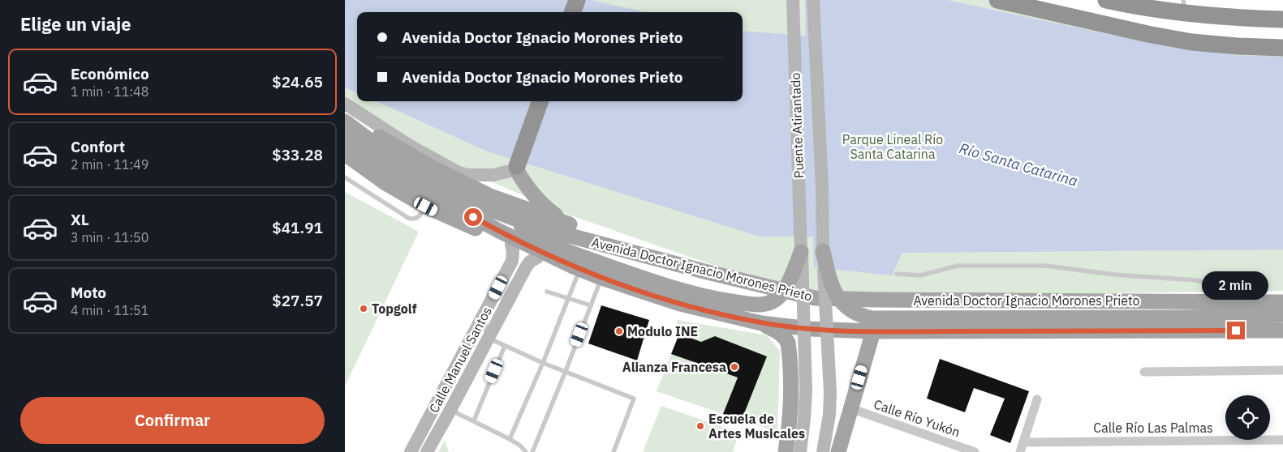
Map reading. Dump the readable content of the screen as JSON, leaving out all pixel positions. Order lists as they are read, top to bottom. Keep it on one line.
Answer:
{"streets":{"main road":["Puente Atirantado","Avenida Doctor Ignacio Morones Prieto","Calle Manuel Santos"],"street":["Calle Río Yukón","Calle Río Las Palmas"]},"water":["Río Santa Catarina"],"parks":["Parque Lineal Río Santa Catarina"],"places":["Topgolf","Modulo INE","Alianza Francesa","Escuela de Artes Musicales"],"page":{"heading":"Elige un viaje","banner":["Avenida Doctor Ignacio Morones Prieto","Avenida Doctor Ignacio Morones Prieto"],"list":[{"name":"Económico","note":"1 min · 11:48","value":"$24.65"},{"name":"Confort","note":"2 min · 11:49","value":"$33.28"},{"name":"XL","note":"3 min · 11:50","value":"$41.91"},{"name":"Moto","note":"4 min · 11:51","value":"$27.57"}],"bubble":"2 min","buttons":"Confirmar"}}
